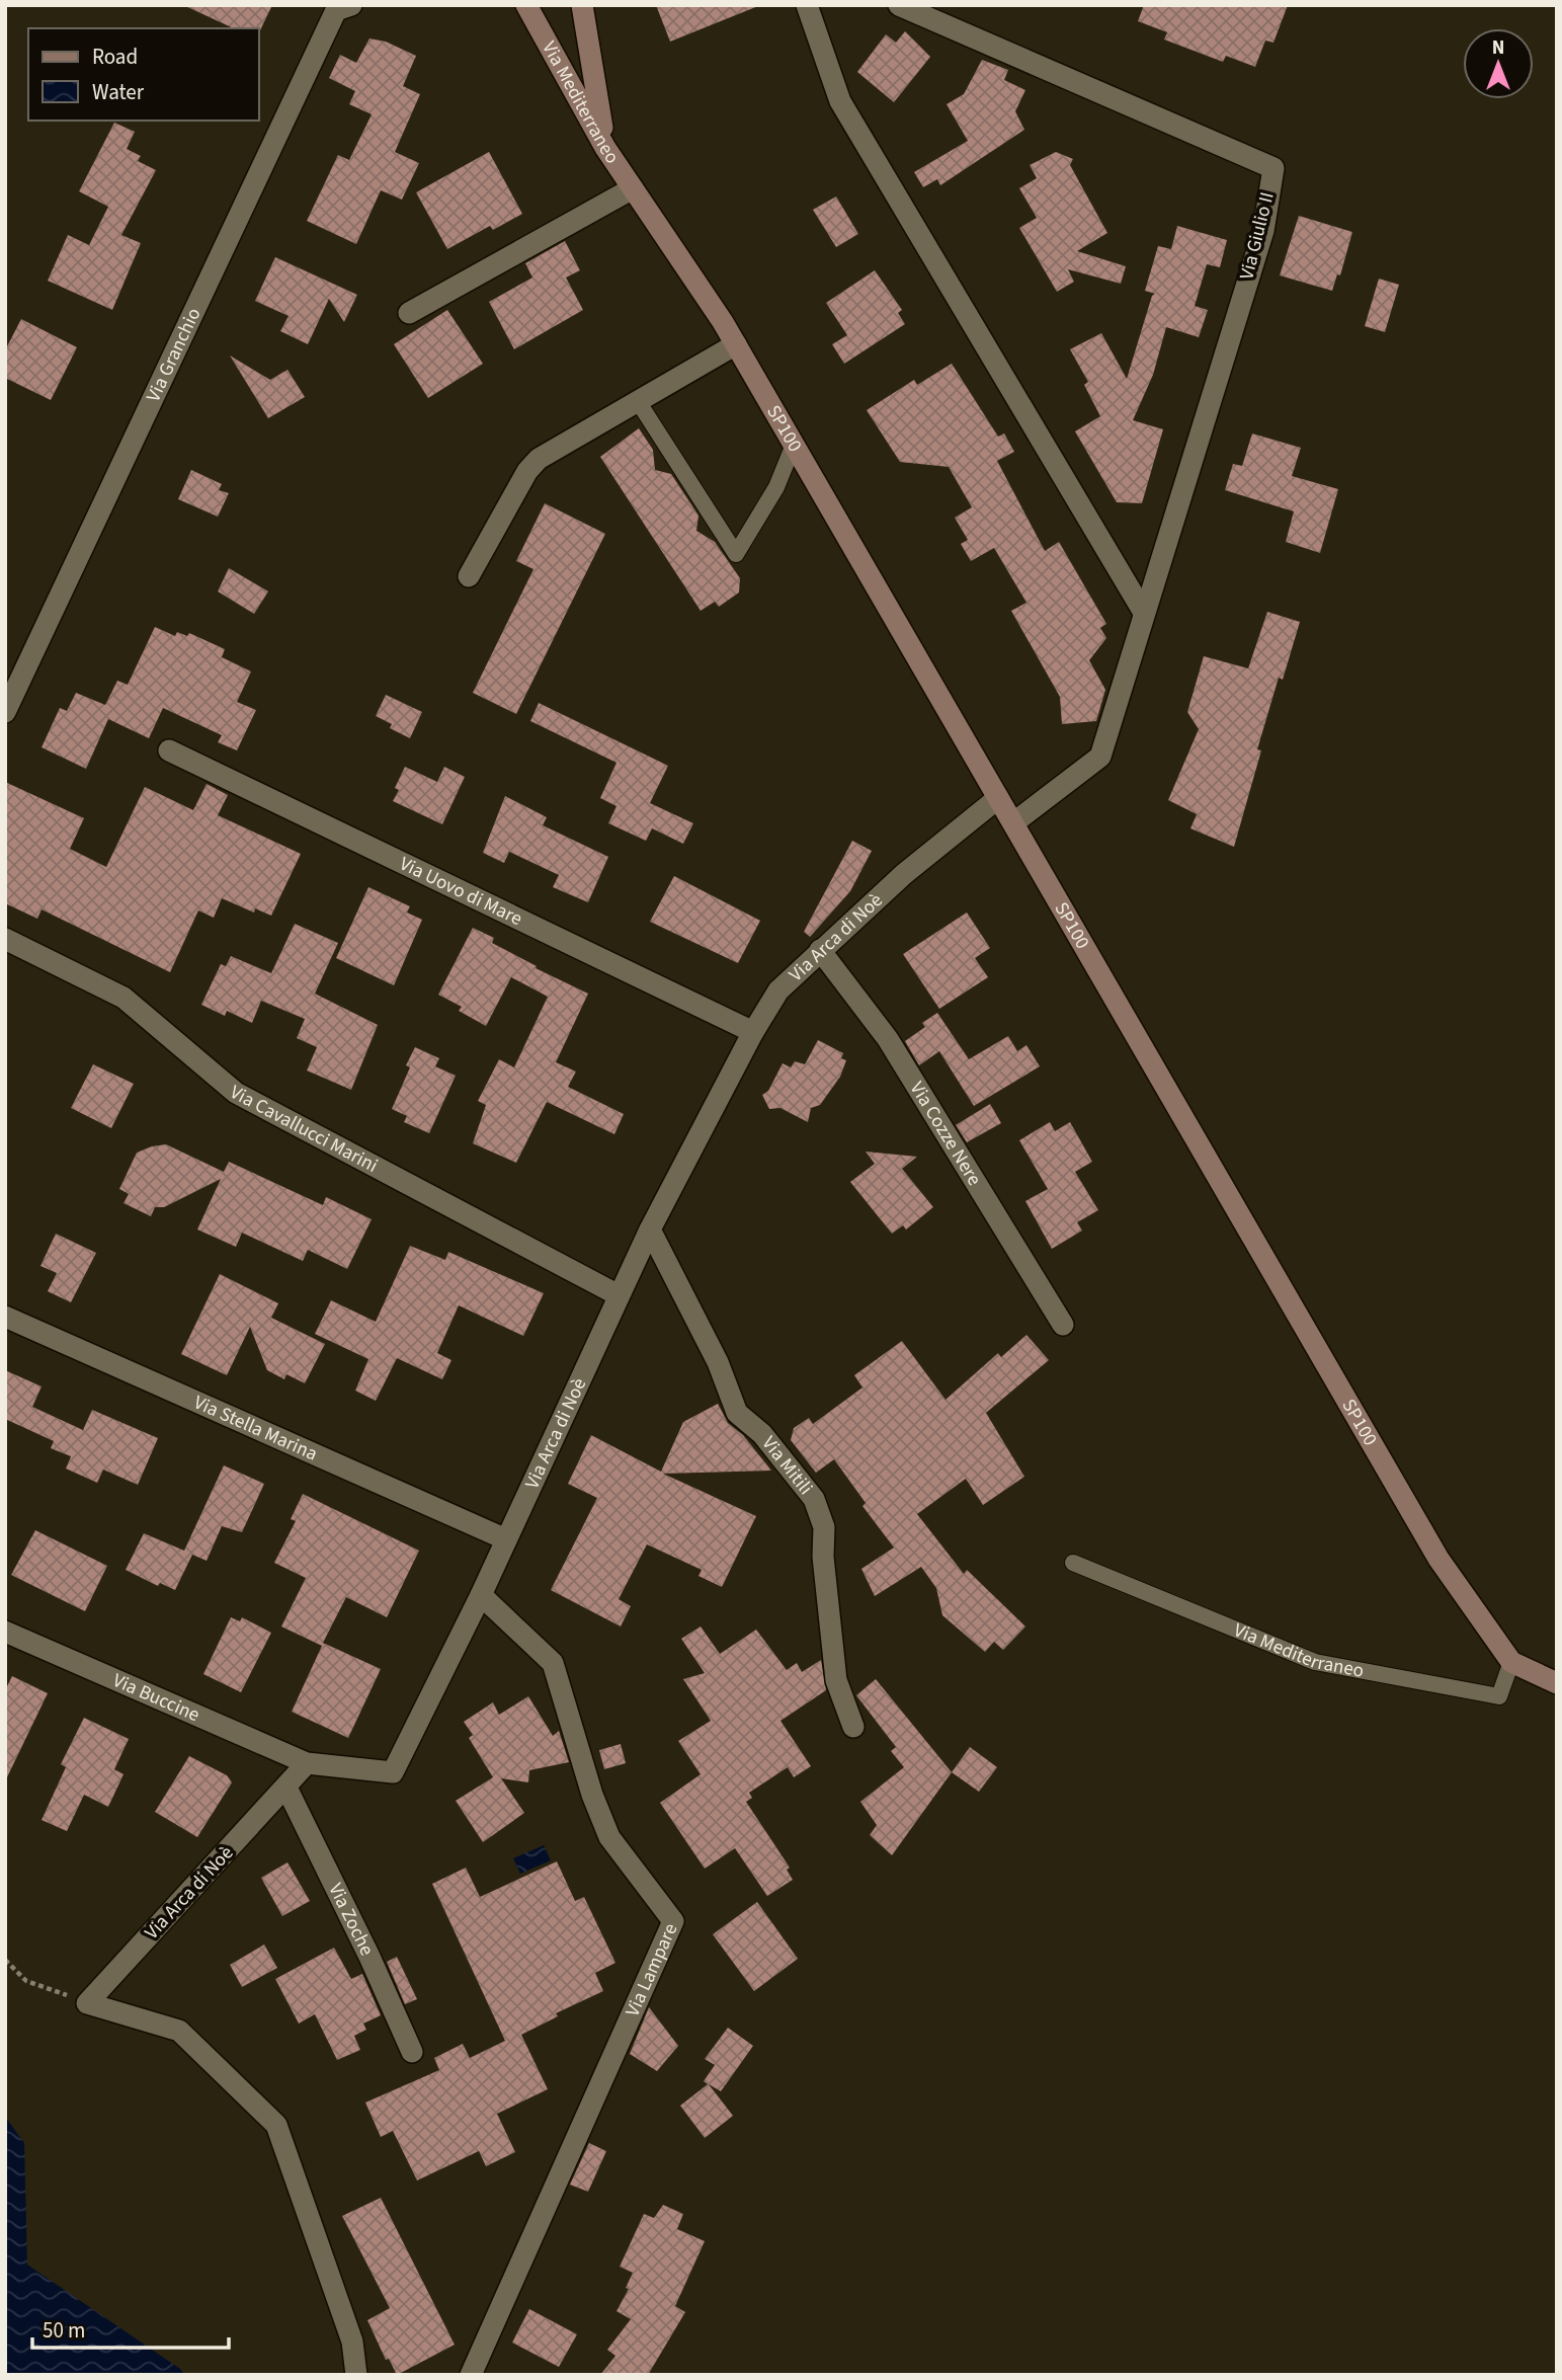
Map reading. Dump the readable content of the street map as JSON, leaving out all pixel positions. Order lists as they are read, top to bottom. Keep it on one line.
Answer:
{"streets":{"main road":["Via Mediterraneo","SP100"],"street":["Via Giulio II","Via Granchio","Via Uovo di Mare","Via Arca di Noè","Via Cavallucci Marini","Via Cozze Nere","Via Stella Marina","Via Mitili","Via Buccine","Via Zoche","Via Lampare"]},"crossings":[["Via Mediterraneo","SP100"],["Via Giulio II","SP100"],["SP100","Via Arca di Noè"],["Via Uovo di Mare","Via Arca di Noè"],["Via Arca di Noè","Via Cavallucci Marini"],["Via Arca di Noè","Via Cozze Nere"],["Via Arca di Noè","Via Stella Marina"],["Via Arca di Noè","Via Mitili"],["Via Arca di Noè","Via Buccine"],["Via Arca di Noè","Via Zoche"],["Via Arca di Noè","Via Lampare"]],"legend":["Road","Water"],"scale_bar":"50 m","north":"top"}
